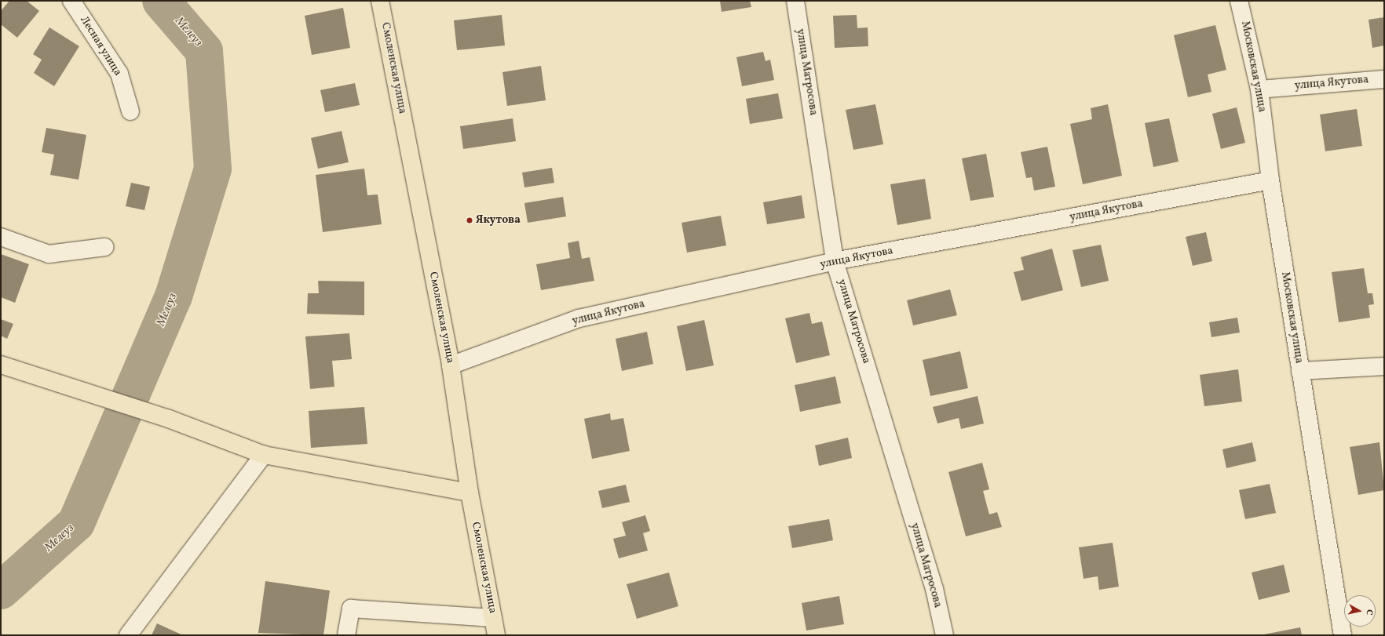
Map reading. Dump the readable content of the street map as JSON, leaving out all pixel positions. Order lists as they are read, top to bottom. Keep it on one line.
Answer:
{"streets":{"main road":["Смоленская улица"],"street":["Лесная улица","Московская улица","улица Матросова","улица Якутова"]},"crossings":[["Московская улица","улица Якутова"],["Смоленская улица","улица Якутова"],["улица Матросова","улица Якутова"]],"water":["Мелеуз"],"places":["Якутова"],"north":"right"}
